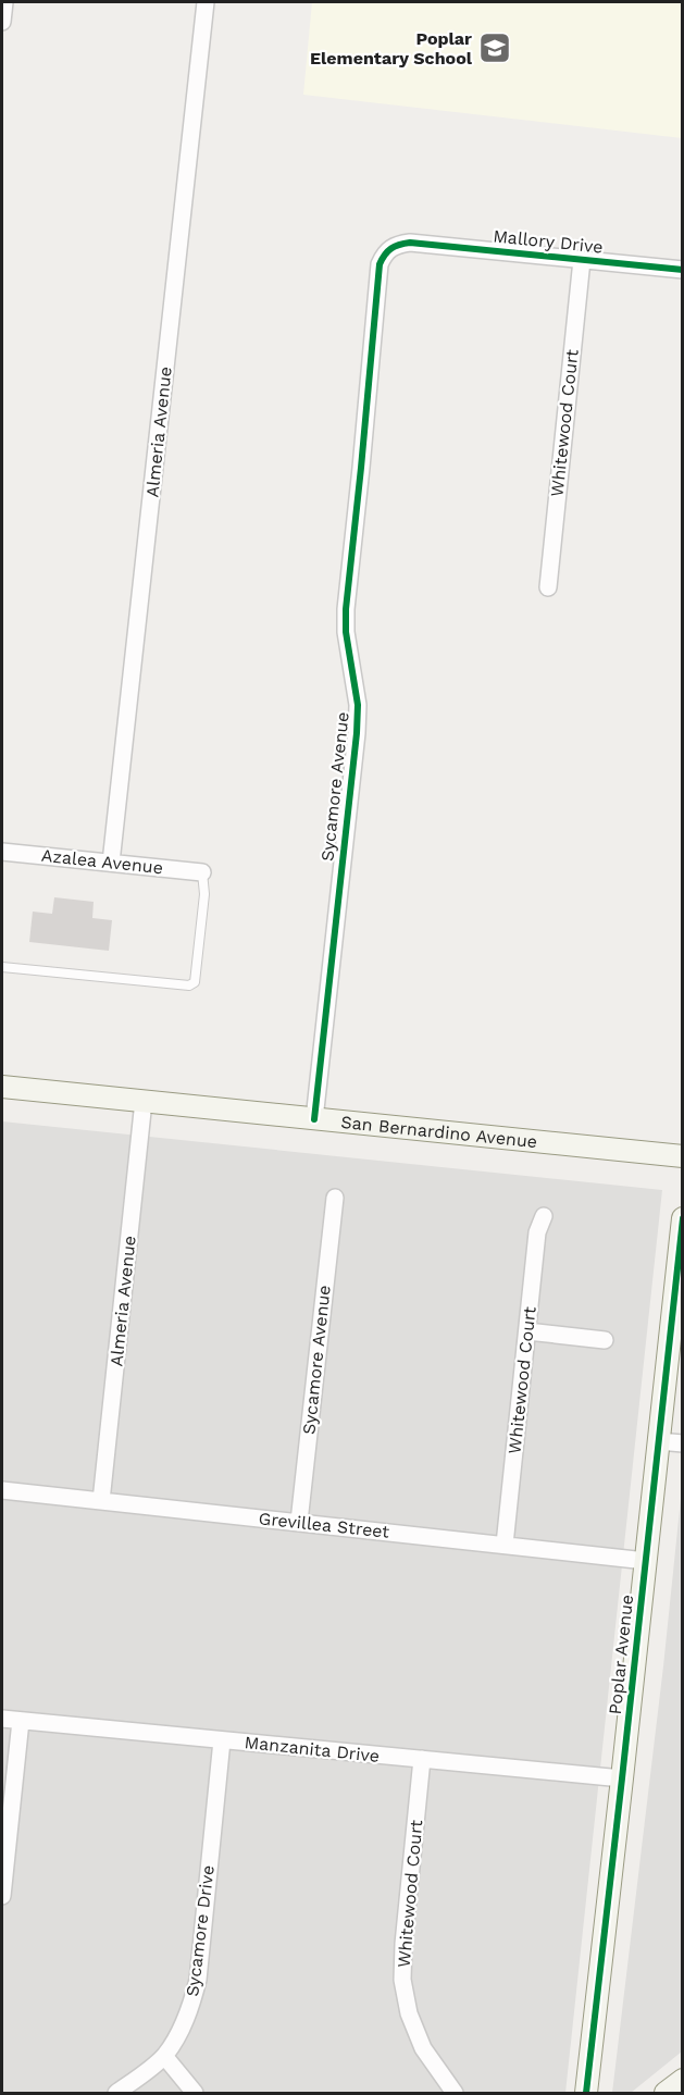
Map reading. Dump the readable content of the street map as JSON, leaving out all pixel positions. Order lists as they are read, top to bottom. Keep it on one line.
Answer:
{"streets":{"street":["Mallory Drive","Whitewood Court","Almeria Avenue","Sycamore Avenue","Azalea Avenue","San Bernardino Avenue","Grevillea Street","Poplar Avenue","Manzanita Drive","Sycamore Drive"]},"crossings":[["Mallory Drive","Whitewood Court"],["Mallory Drive","Sycamore Avenue"],["Whitewood Court","Grevillea Street"],["Whitewood Court","Manzanita Drive"],["Almeria Avenue","Azalea Avenue"],["Almeria Avenue","San Bernardino Avenue"],["Almeria Avenue","Grevillea Street"],["Sycamore Avenue","San Bernardino Avenue"],["Sycamore Avenue","Grevillea Street"],["Grevillea Street","Poplar Avenue"],["Poplar Avenue","Manzanita Drive"],["Manzanita Drive","Sycamore Drive"]],"places":{"school or university":["Poplar Elementary School"]}}
